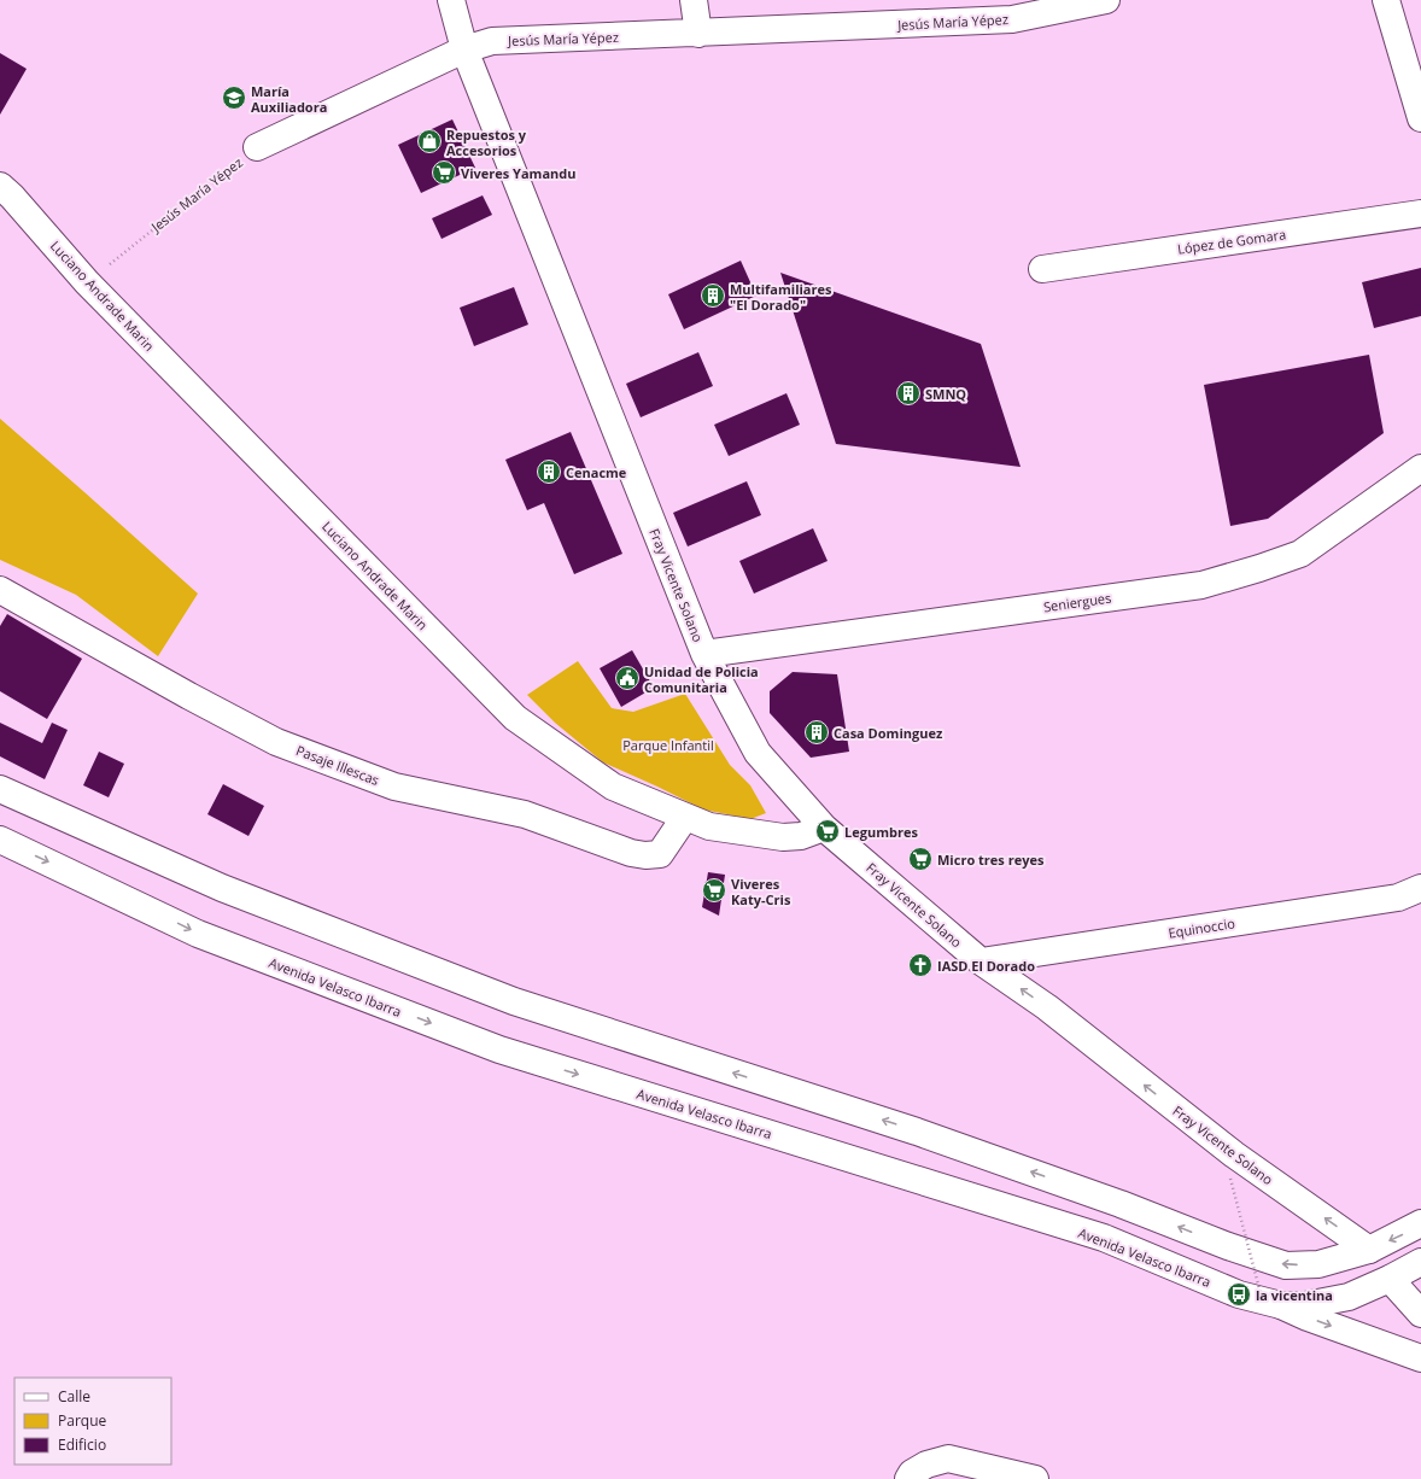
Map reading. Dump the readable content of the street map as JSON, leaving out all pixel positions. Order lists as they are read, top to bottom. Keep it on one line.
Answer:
{"streets":{"street":["Jesús María Yépez","López de Gomara","Luciano Andrade Marin","Fray Vicente Solano","Seniergues","Pasaje Illescas","Equinoccio","Avenida Velasco Ibarra"]},"crossings":[["Jesús María Yépez","Luciano Andrade Marin"],["Jesús María Yépez","Fray Vicente Solano"],["Luciano Andrade Marin","Fray Vicente Solano"],["Luciano Andrade Marin","Pasaje Illescas"],["Fray Vicente Solano","Seniergues"],["Fray Vicente Solano","Equinoccio"]],"parks":["Parque Infantil"],"places":{"school or university":["María Auxiliadora"],"shop":["Repuestos y Accesorios"],"supermarket":["Viveres Yamandu","Legumbres","Micro tres reyes","Viveres Katy-Cris"],"building":["Multifamiliares \"El Dorado\"","SMNQ","Cenacme","Casa Dominguez"],"public building":["Unidad de Policia Comunitaria"],"church":["IASD El Dorado"],"bus stop":["la vicentina"]},"legend":["Calle","Parque","Edificio"]}
